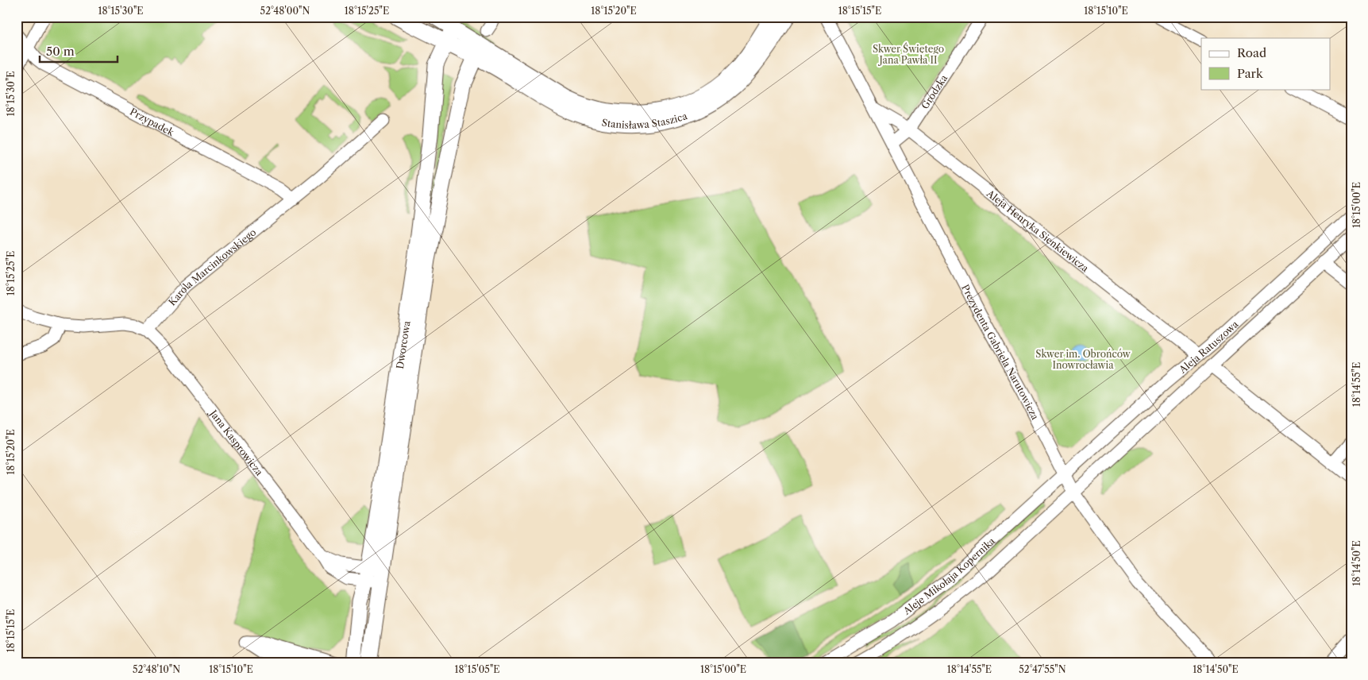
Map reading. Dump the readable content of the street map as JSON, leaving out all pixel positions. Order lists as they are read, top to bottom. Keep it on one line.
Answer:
{"streets":{"main road":["Stanisława Staszica","Dworcowa"],"street":["Grodzka","Przypadek","Aleja Henryka Sienkiewicza","Karola Marcinkowskiego","Aleja Ratuszowa","Prezydenta Gabriela Narutowicza","Jana Kasprowicza","Aleje Mikołaja Kopernika"]},"crossings":[["Grodzka","Aleja Henryka Sienkiewicza"],["Grodzka","Prezydenta Gabriela Narutowicza"],["Stanisława Staszica","Dworcowa"],["Przypadek","Karola Marcinkowskiego"],["Aleja Henryka Sienkiewicza","Aleja Ratuszowa"],["Aleja Henryka Sienkiewicza","Prezydenta Gabriela Narutowicza"],["Karola Marcinkowskiego","Jana Kasprowicza"],["Dworcowa","Jana Kasprowicza"],["Aleja Ratuszowa","Prezydenta Gabriela Narutowicza"],["Aleja Ratuszowa","Aleje Mikołaja Kopernika"],["Prezydenta Gabriela Narutowicza","Aleje Mikołaja Kopernika"]],"parks":["Skwer Świętego Jana Pawła II","Skwer im. Obrońców Inowrocławia"],"legend":["Road","Park"],"scale_bar":"50 m","coordinates":["18°15'30\"E","52°48'00\"N","18°15'25\"E","18°15'20\"E","18°15'15\"E","18°15'10\"E","18°15'00\"E","18°14'55\"E","18°14'50\"E","52°48'10\"N","18°15'05\"E","52°47'55\"N"]}
